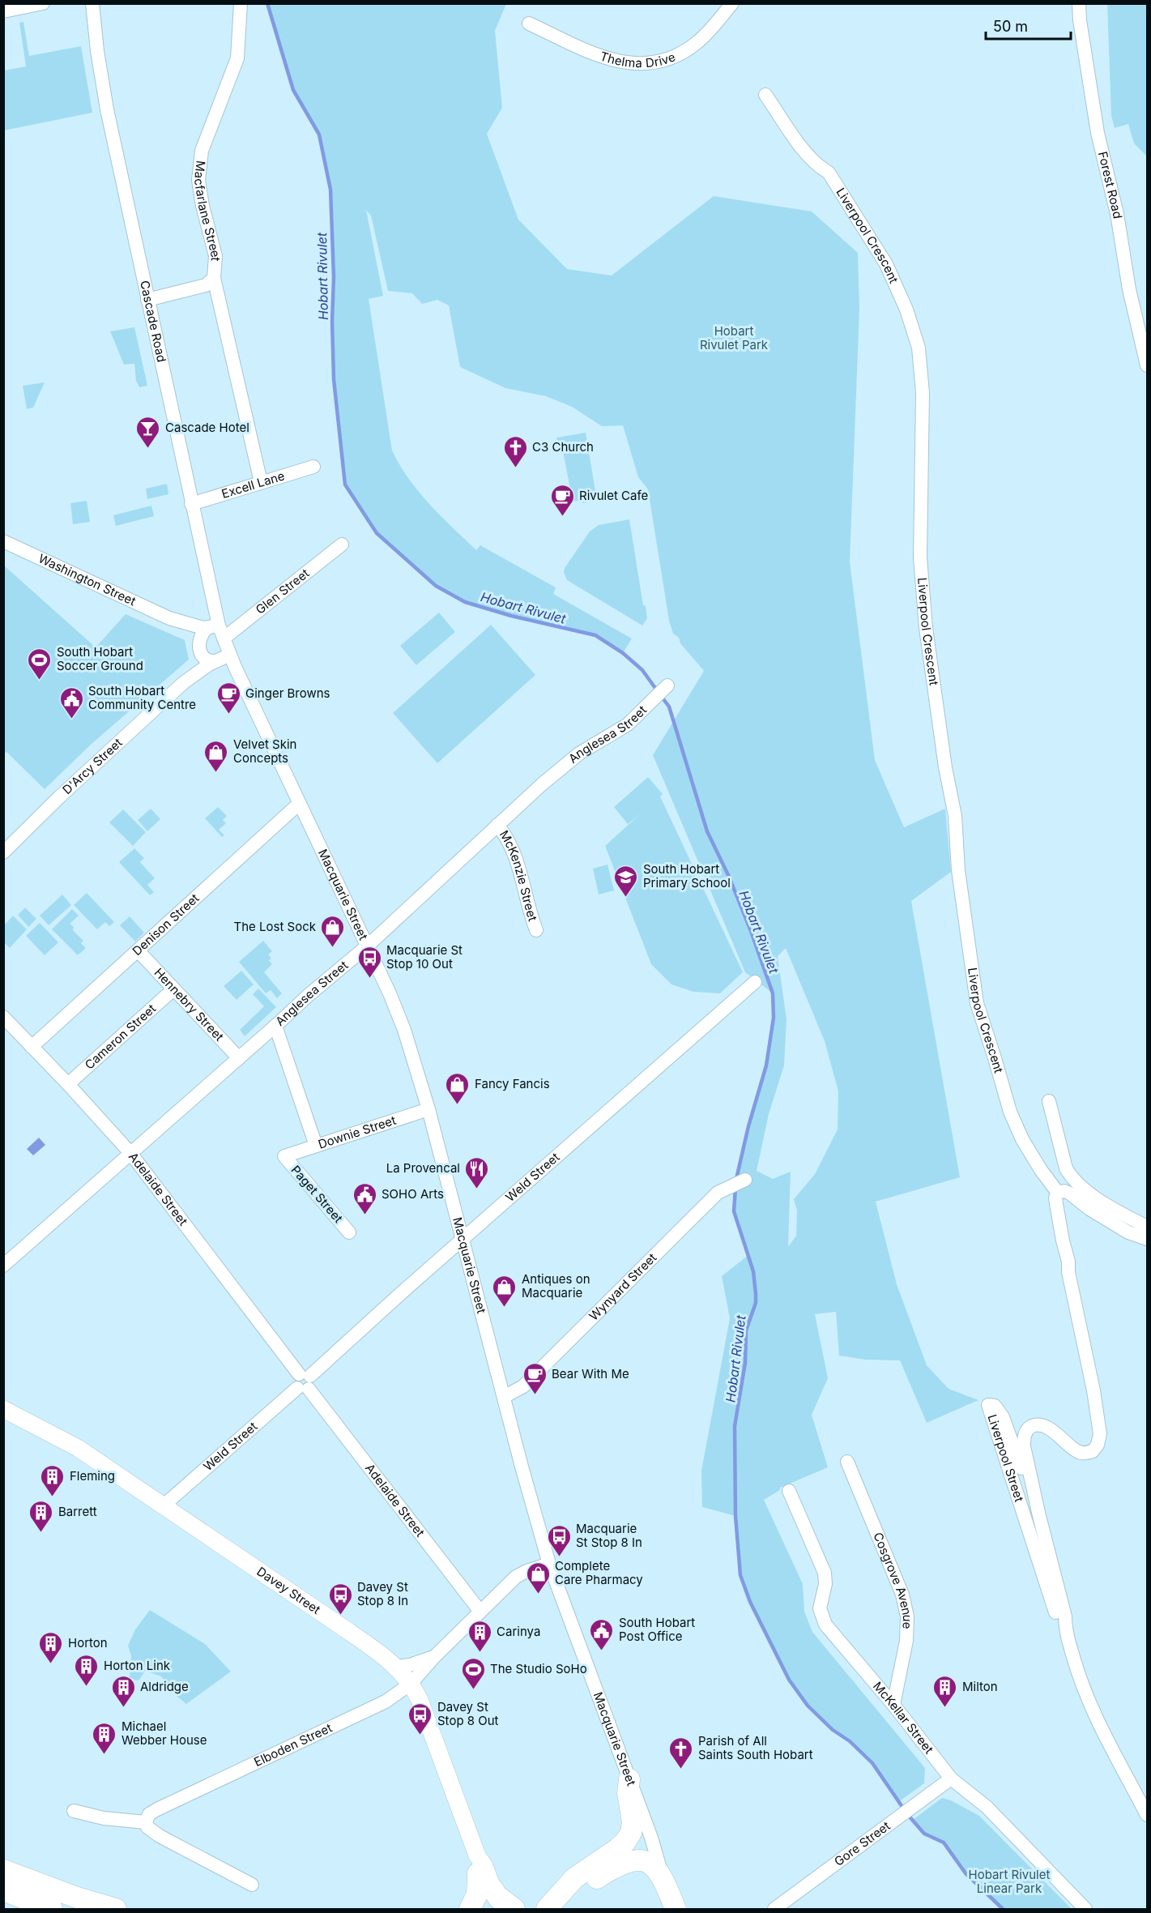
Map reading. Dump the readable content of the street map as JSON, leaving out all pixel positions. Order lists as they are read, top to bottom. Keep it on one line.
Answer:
{"streets":{"highway":["Macquarie Street"],"main road":["Davey Street"],"street":["Thelma Drive","Forest Road","Macfarlane Street","Liverpool Crescent","Cascade Road","Excell Lane","Washington Street","Glen Street","Anglesea Street","D'Arcy Street","McKenzie Street","Denison Street","Hennebry Street","Cameron Street","Downie Street","Weld Street","Adelaide Street","Paget Street","Wynyard Street","Liverpool Street","Cosgrove Avenue","McKellar Street","Elboden Street","Gore Street"]},"crossings":[["Macfarlane Street","Cascade Road"],["Macfarlane Street","Excell Lane"],["Liverpool Crescent","Liverpool Street"],["Cascade Road","Excell Lane"],["Cascade Road","Washington Street"],["Cascade Road","Glen Street"],["Cascade Road","Macquarie Street"],["Washington Street","Glen Street"],["Washington Street","D'Arcy Street"],["Washington Street","Macquarie Street"],["Glen Street","Macquarie Street"],["Anglesea Street","McKenzie Street"],["Anglesea Street","Macquarie Street"],["Anglesea Street","Hennebry Street"],["Anglesea Street","Adelaide Street"],["D'Arcy Street","Macquarie Street"],["Macquarie Street","Denison Street"],["Macquarie Street","Downie Street"],["Macquarie Street","Weld Street"],["Macquarie Street","Wynyard Street"],["Macquarie Street","Elboden Street"],["Denison Street","Hennebry Street"],["Denison Street","Adelaide Street"],["Hennebry Street","Cameron Street"],["Cameron Street","Adelaide Street"],["Downie Street","Paget Street"],["Weld Street","Adelaide Street"],["Weld Street","Davey Street"],["Adelaide Street","Elboden Street"],["Cosgrove Avenue","McKellar Street"],["Davey Street","Elboden Street"],["McKellar Street","Gore Street"]],"water":["Hobart Rivulet"],"parks":["Hobart Rivulet Park","Hobart Rivulet Linear Park"],"places":{"bar":["Cascade Hotel"],"church":["C3 Church","Parish of All Saints South Hobart"],"cafe":["Rivulet Cafe","Ginger Browns","Bear With Me"],"sports":["South Hobart Soccer Ground","The Studio SoHo"],"public building":["South Hobart Community Centre","SOHO Arts","South Hobart Post Office"],"shop":["Velvet Skin Concepts","The Lost Sock","Fancy Fancis","Antiques on Macquarie","Complete Care Pharmacy"],"school or university":["South Hobart Primary School"],"bus stop":["Macquarie St Stop 10 Out","Macquarie St Stop 8 In","Davey St Stop 8 In","Davey St Stop 8 Out"],"restaurant":["La Provencal"],"building":["Fleming","Barrett","Carinya","Horton","Horton Link","Aldridge","Milton","Michael Webber House"]},"scale_bar":"50 m"}
